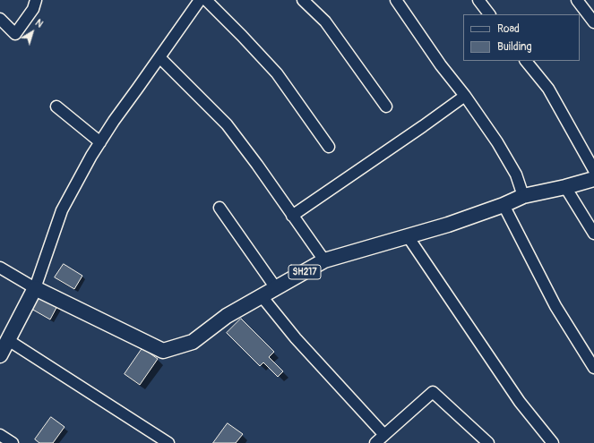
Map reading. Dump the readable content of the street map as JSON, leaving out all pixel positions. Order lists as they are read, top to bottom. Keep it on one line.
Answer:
{"streets":{"main road":["SH217"]},"legend":["Road","Building"],"north":"top right"}
